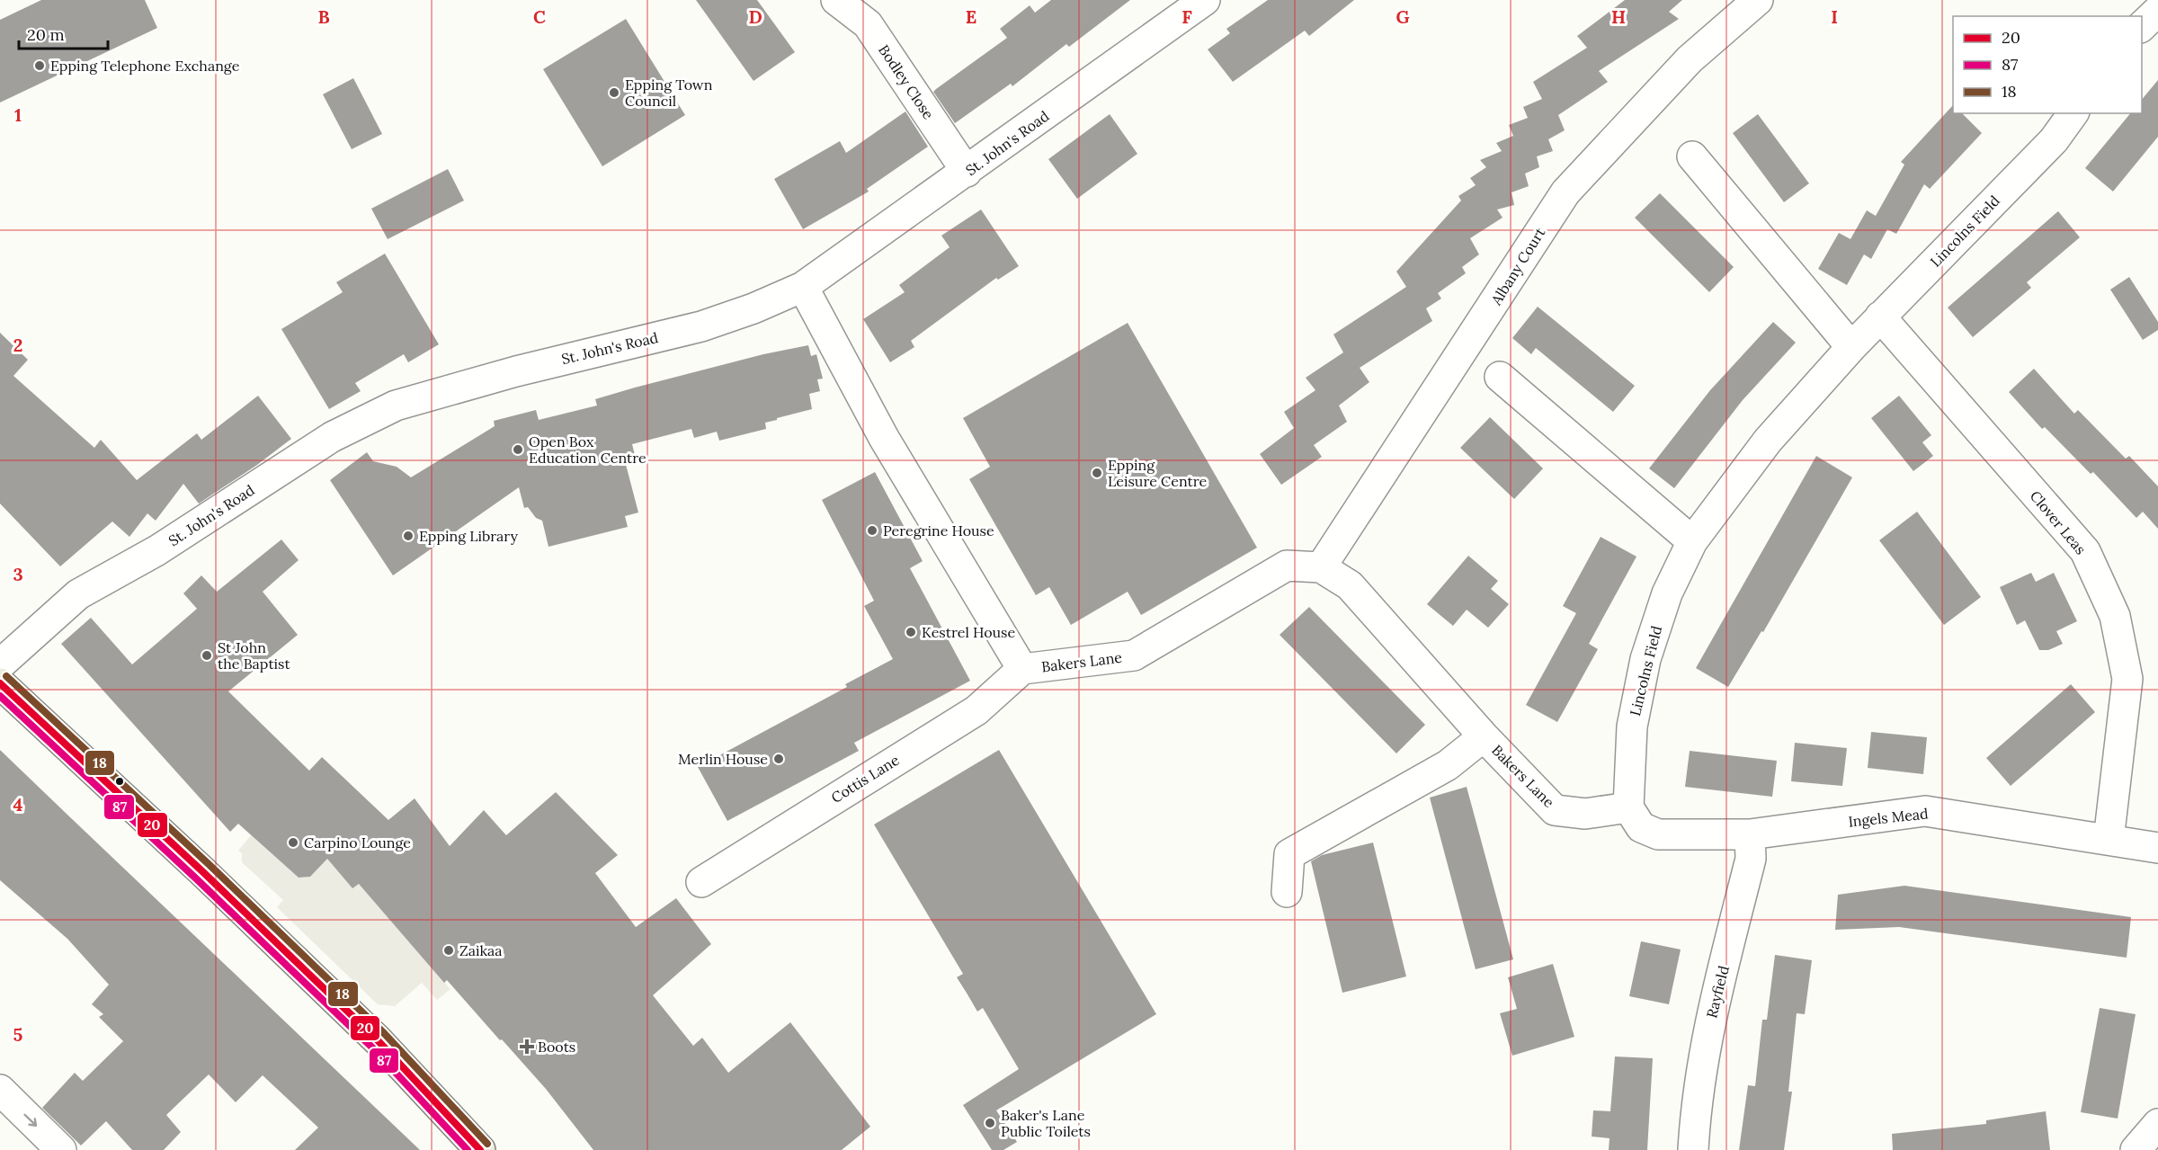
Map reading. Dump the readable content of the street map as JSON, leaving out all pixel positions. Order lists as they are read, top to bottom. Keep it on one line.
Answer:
{"streets":{"street":["Bodley Close","St. John's Road","Lincolns Field","Albany Court","Clover Leas","Bakers Lane","Cottis Lane","Ingels Mead","Rayfield"]},"crossings":[["Bodley Close","St. John's Road"],["St. John's Road","Bakers Lane"],["Lincolns Field","Clover Leas"],["Lincolns Field","Bakers Lane"],["Lincolns Field","Ingels Mead"],["Albany Court","Bakers Lane"],["Clover Leas","Ingels Mead"],["Bakers Lane","Cottis Lane"],["Bakers Lane","Ingels Mead"],["Ingels Mead","Rayfield"]],"places":{"other":["Epping Telephone Exchange","Epping Town Council","Open Box Education Centre","Epping Leisure Centre","Peregrine House","Epping Library","Kestrel House","St John the Baptist","Merlin House","Carpino Lounge","Zaikaa","Baker's Lane Public Toilets"],"health":["Boots"]},"lines":["transit line 18","transit line 20","transit line 87"],"legend":["20","87","18"],"scale_bar":"20 m","grid":{"columns":["B","C","D","E","F","G","H","I"],"rows":["1","2","3","4","5"]}}
